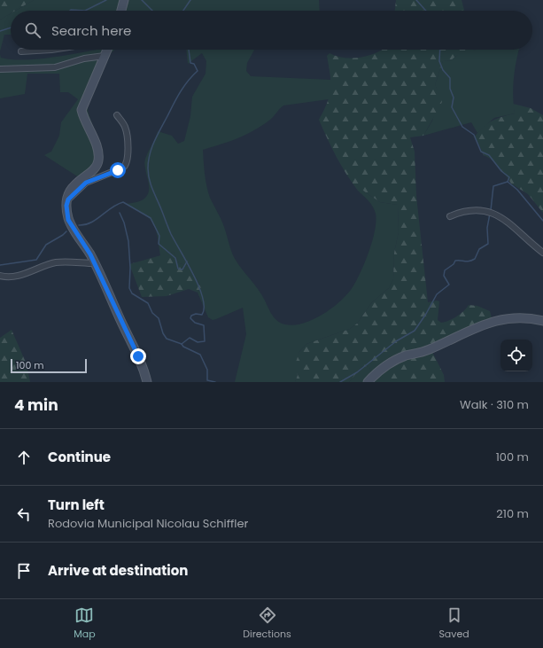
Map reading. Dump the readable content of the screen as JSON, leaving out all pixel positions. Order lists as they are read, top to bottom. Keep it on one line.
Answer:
{"scale_bar":"100 m","page":{"search":"Search here","scale":"100 m","heading":["4 min","Walk · 310 m"],"list":[["Continue","100 m"],["Turn left","Rodovia Municipal Nicolau Schiffler","210 m"],"Arrive at destination"],"nav":["Map","Directions","Saved"]}}
